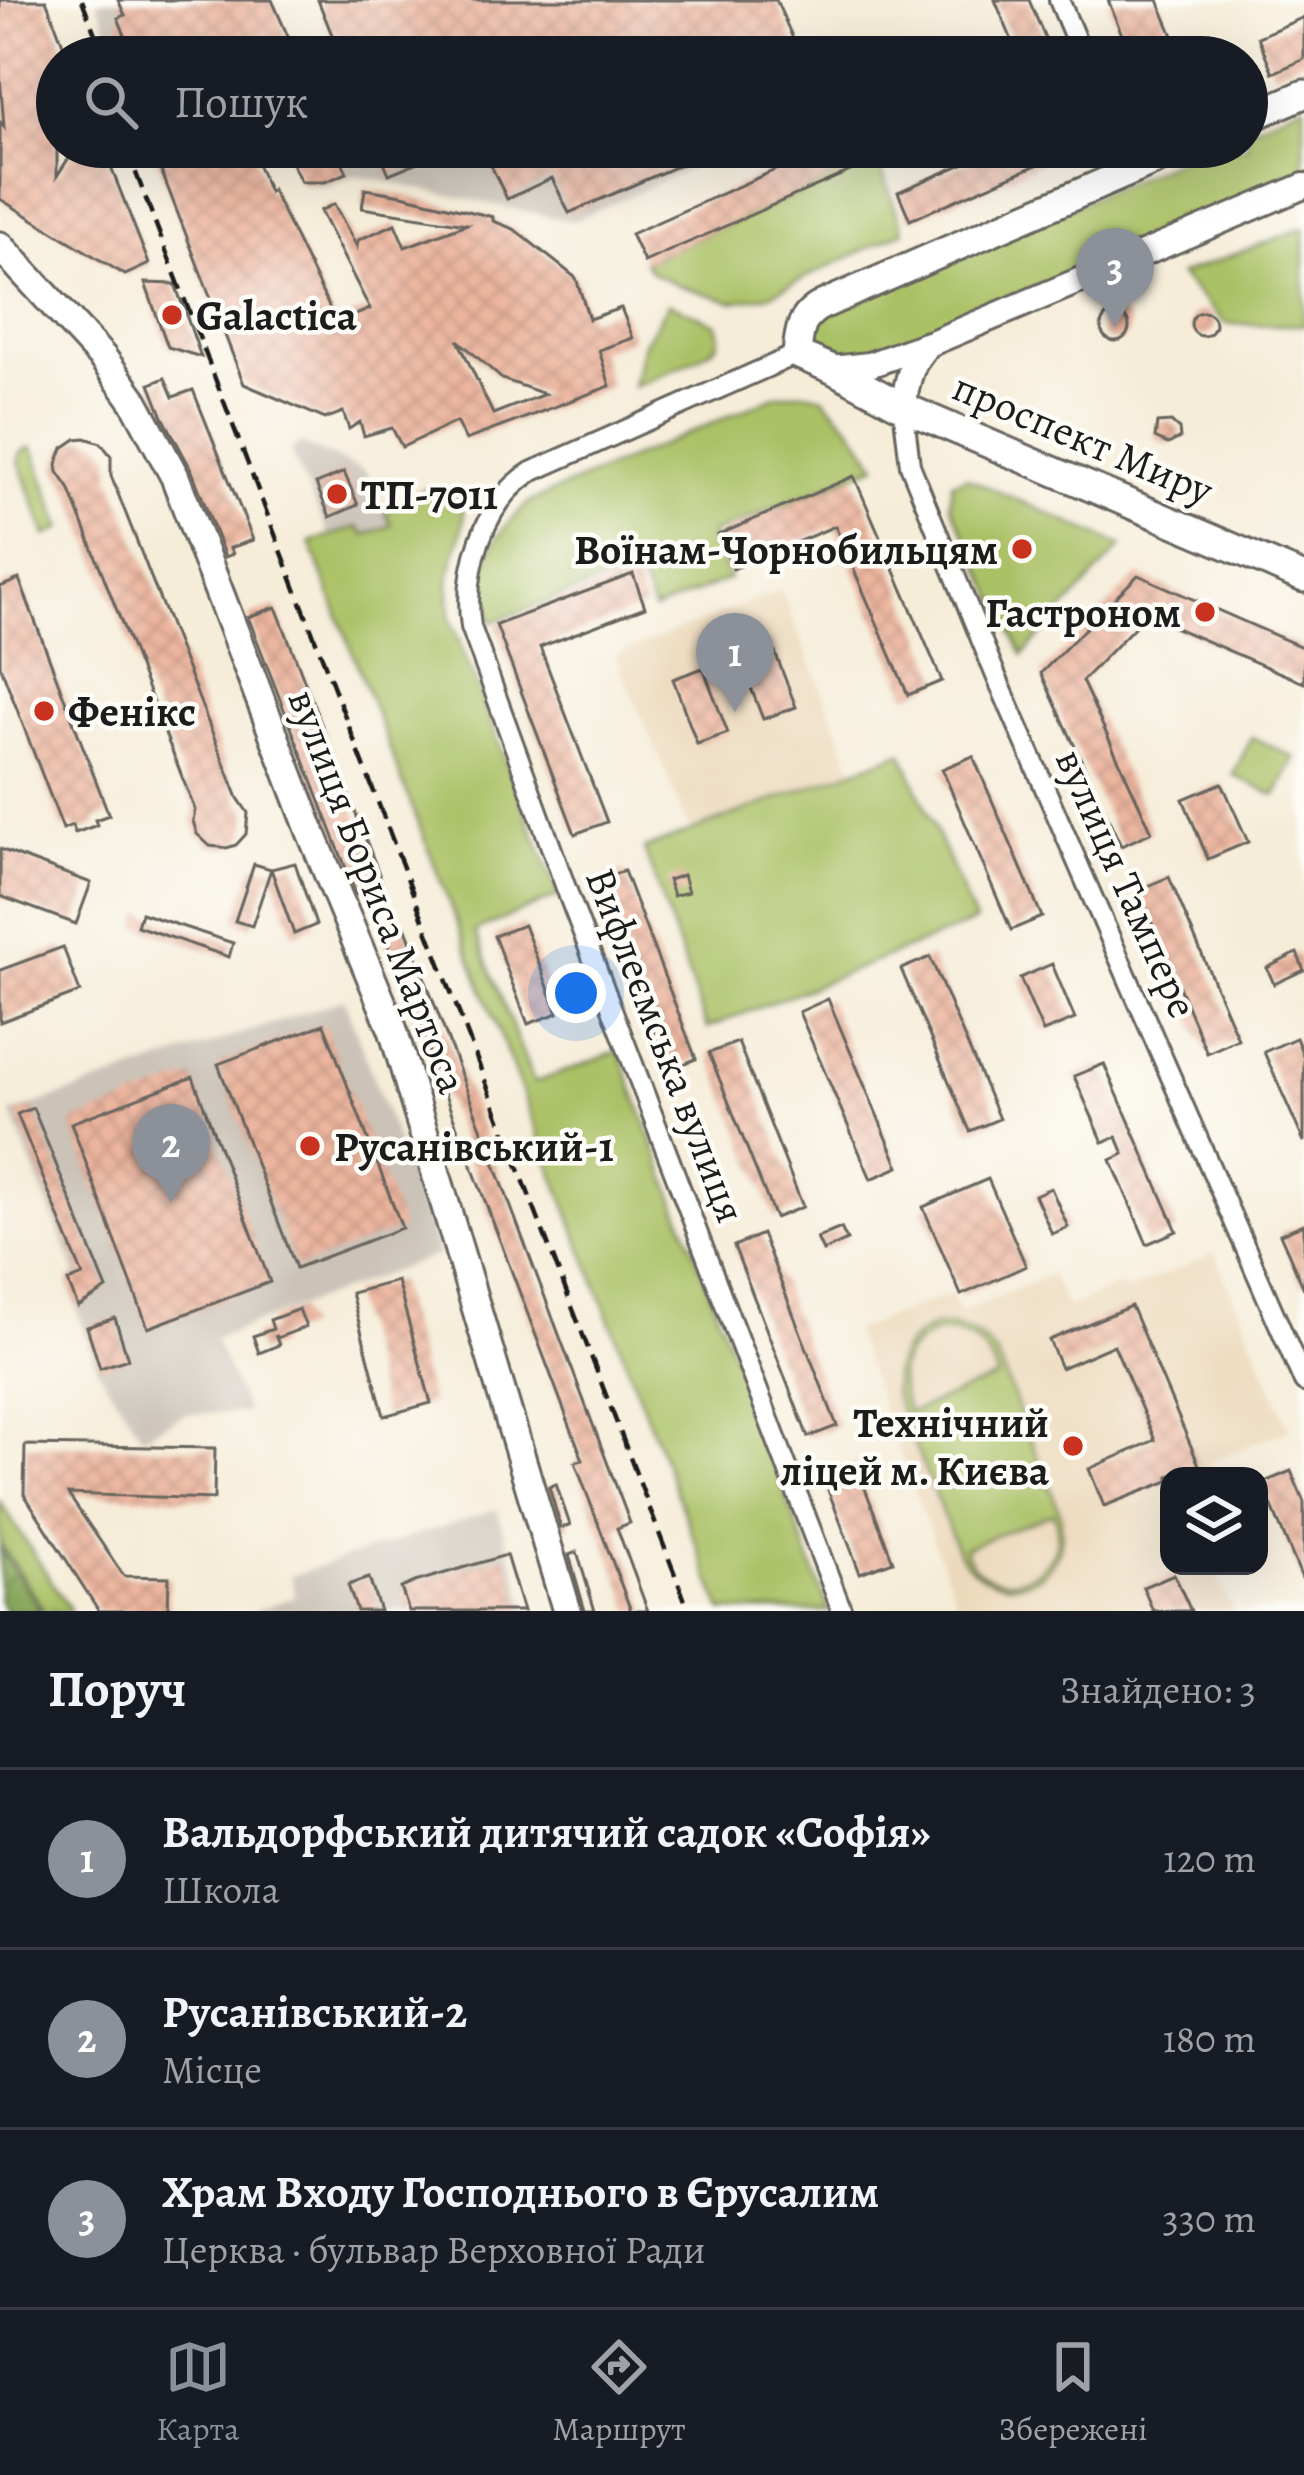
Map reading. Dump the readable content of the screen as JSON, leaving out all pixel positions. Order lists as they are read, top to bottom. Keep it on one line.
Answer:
{"streets":{"main road":["проспект Миру","вулиця Бориса Мартоса"],"street":["вулиця Тампере","Вифлеємська вулиця"]},"crossings":[["проспект Миру","вулиця Тампере"],["проспект Миру","Вифлеємська вулиця"]],"places":["Galactica","ТП-7011","Воїнам-Чорнобильцям","Гастроном","Фенікс","Русанівський-1","Технічний ліцей м. Києва"],"page":{"search":"Пошук","pins":["3","1","2"],"heading":["Поруч","Знайдено: 3"],"list":[{"mark":"1","name":"Вальдорфський дитячий садок «Софія»","note":"Школа","value":"120 m"},{"mark":"2","name":"Русанівський-2","note":"Місце","value":"180 m"},{"mark":"3","name":"Храм Входу Господнього в Єрусалим","note":"Церква · бульвар Верховної Ради","value":"330 m"}],"nav":["Карта","Маршрут","Збережені"]}}
